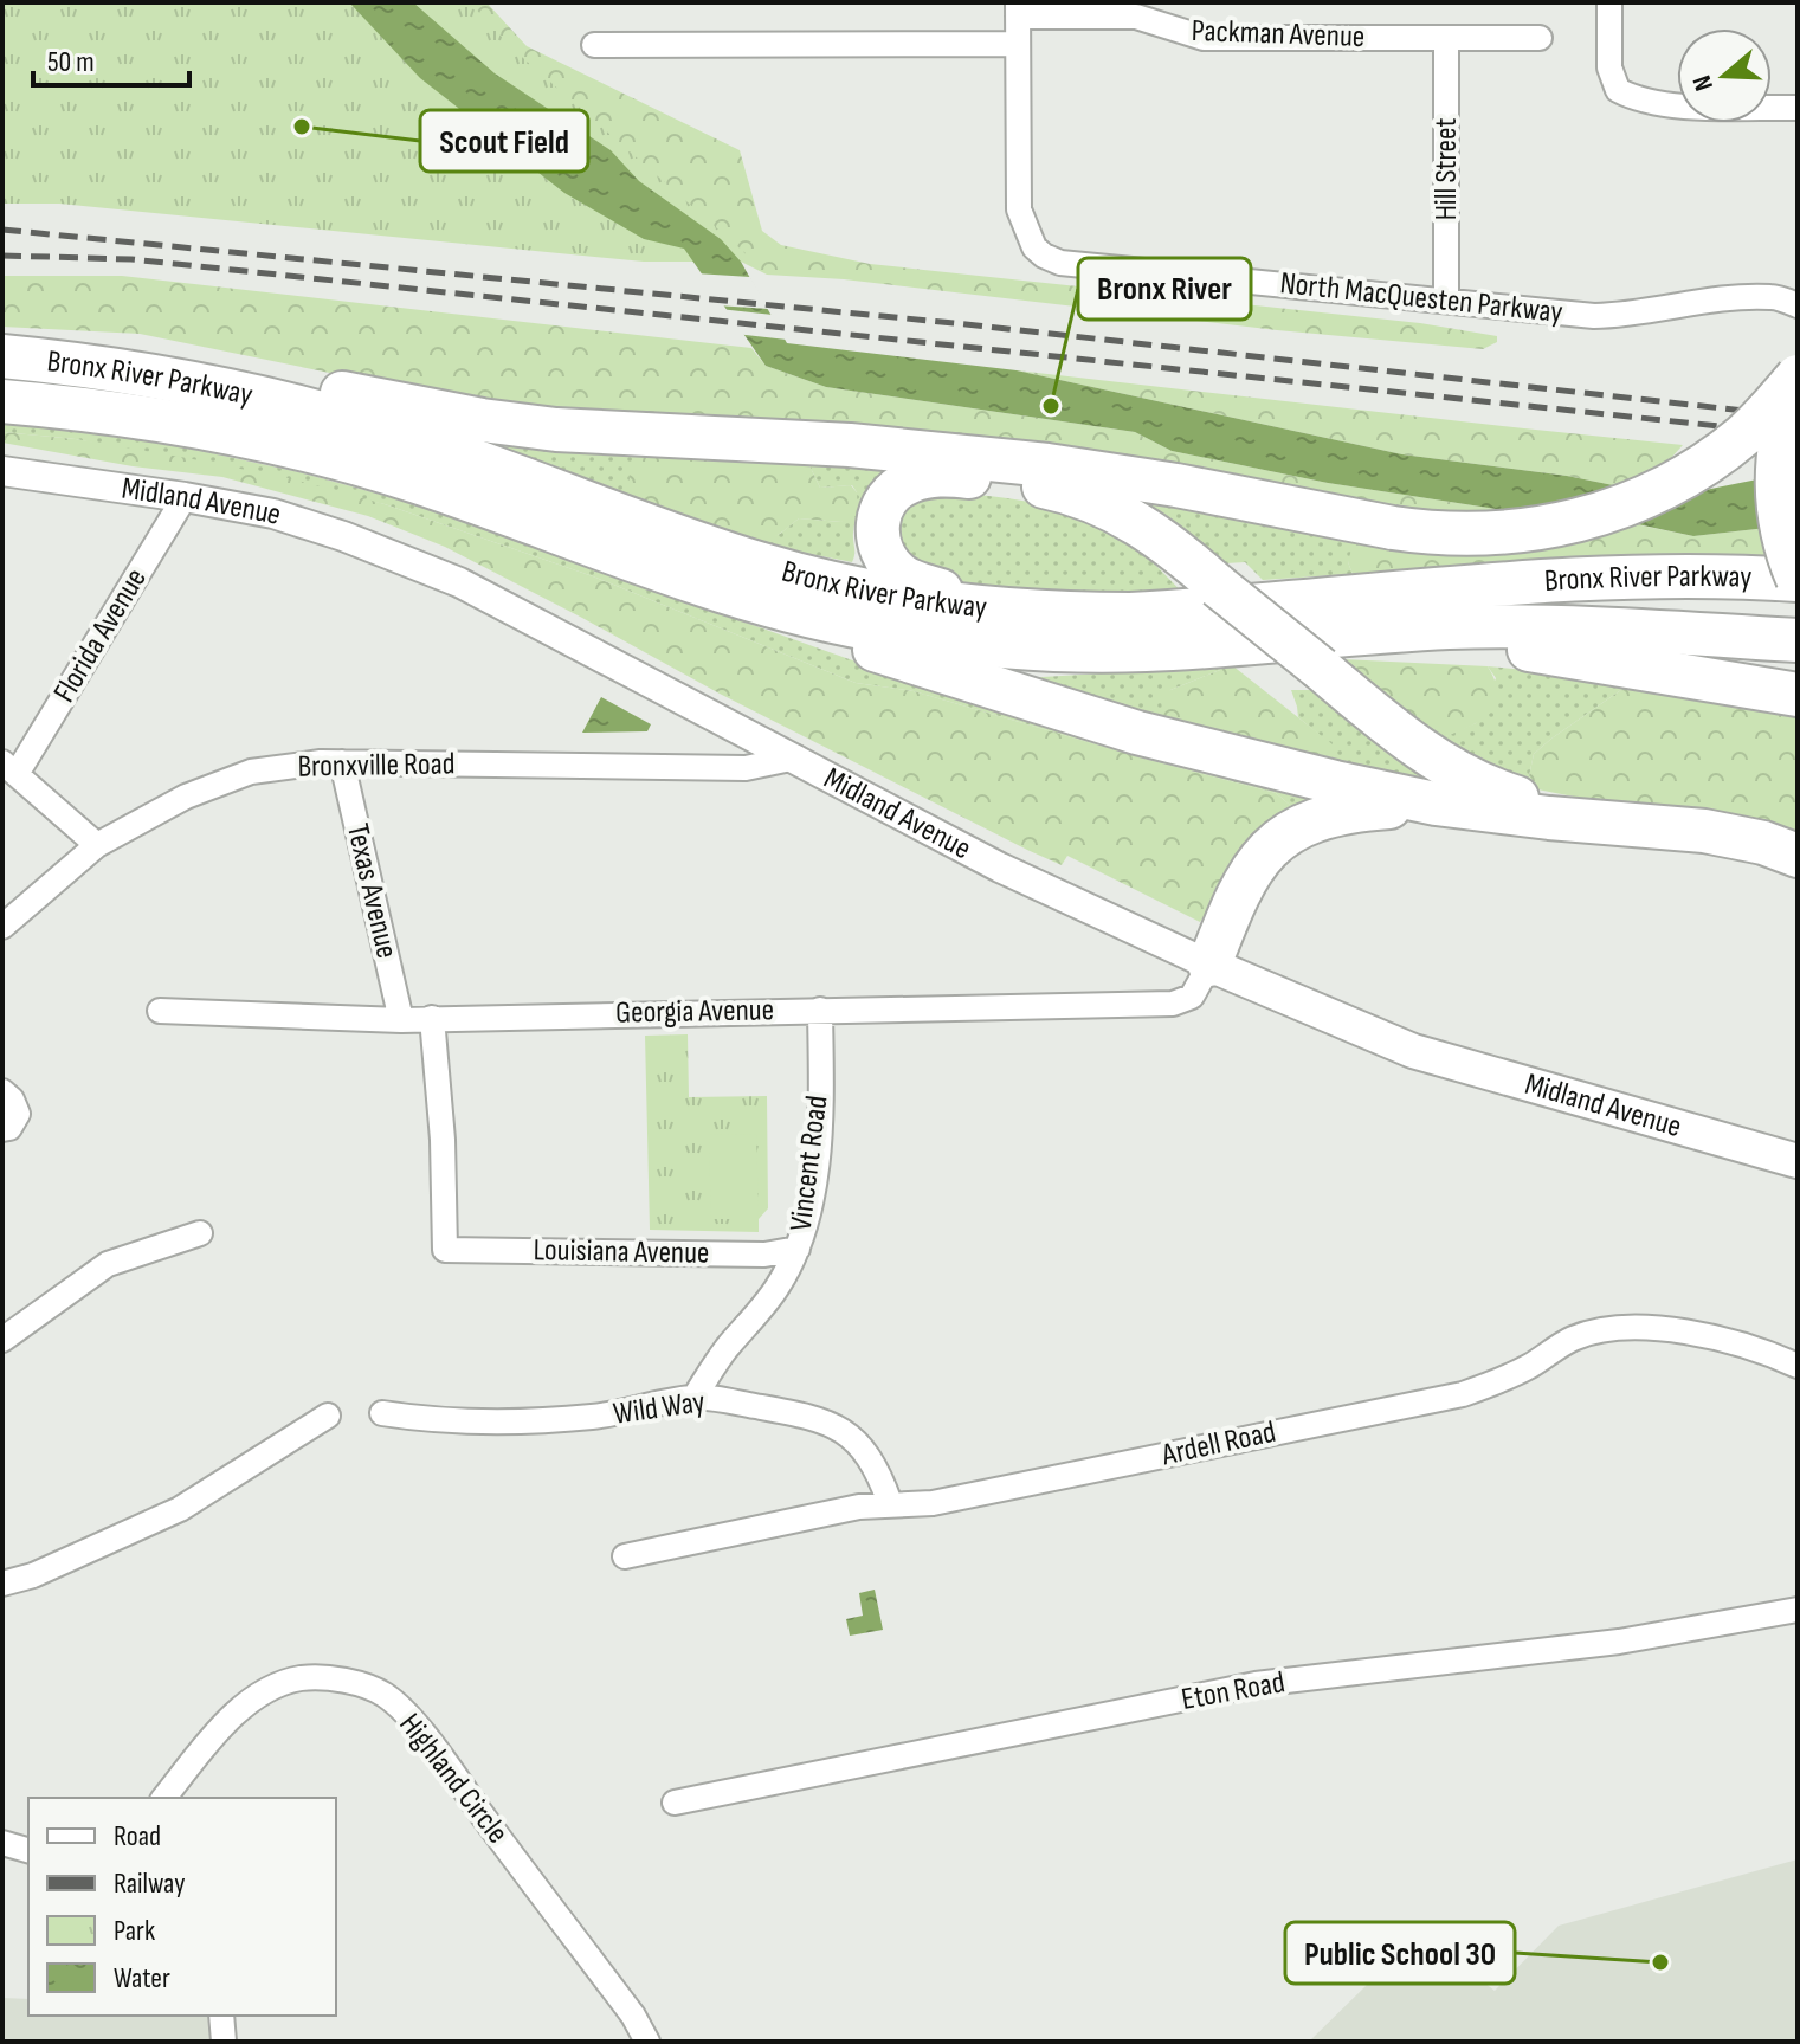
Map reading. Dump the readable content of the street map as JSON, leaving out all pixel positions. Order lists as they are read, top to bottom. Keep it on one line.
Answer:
{"streets":{"highway":["Bronx River Parkway"],"main road":["Midland Avenue"],"street":["Packman Avenue","Hill Street","North MacQuesten Parkway","Florida Avenue","Bronxville Road","Texas Avenue","Georgia Avenue","Vincent Road","Louisiana Avenue","Wild Way","Ardell Road","Eton Road","Highland Circle"]},"crossings":[["Packman Avenue","Hill Street"],["Hill Street","North MacQuesten Parkway"],["Midland Avenue","Florida Avenue"],["Midland Avenue","Bronxville Road"],["Midland Avenue","Georgia Avenue"],["Bronxville Road","Texas Avenue"],["Texas Avenue","Georgia Avenue"],["Georgia Avenue","Vincent Road"],["Georgia Avenue","Louisiana Avenue"],["Vincent Road","Louisiana Avenue"],["Vincent Road","Wild Way"],["Wild Way","Ardell Road"]],"places":["Scout Field","Bronx River","Public School 30"],"legend":["Road","Railway","Park","Water"],"scale_bar":"50 m","north":"left"}
